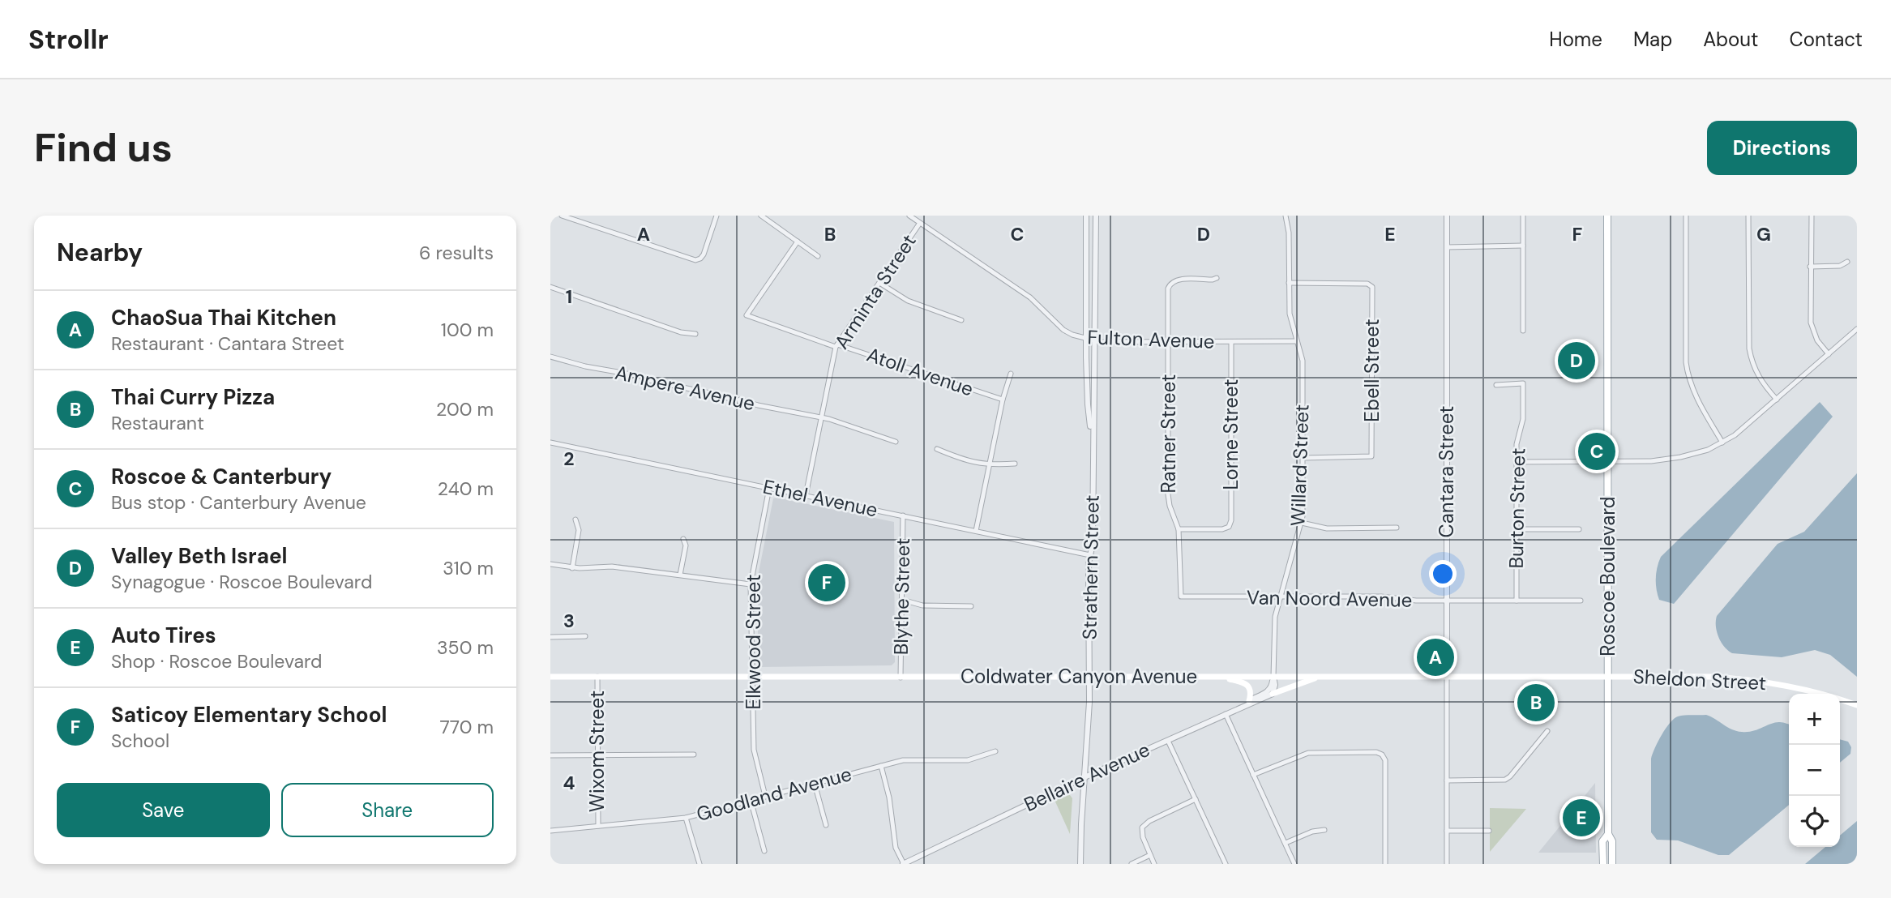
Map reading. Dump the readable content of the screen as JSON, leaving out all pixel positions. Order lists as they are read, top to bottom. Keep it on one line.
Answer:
{"streets":{"main road":["Roscoe Boulevard","Coldwater Canyon Avenue","Sheldon Street"],"street":["Arminta Street","Fulton Avenue","Ebell Street","Atoll Avenue","Ampere Avenue","Ratner Street","Lorne Street","Willard Street","Cantara Street","Ethel Avenue","Burton Street","Strathern Street","Blythe Street","Van Noord Avenue","Elkwood Street","Wixom Street","Bellaire Avenue","Goodland Avenue"]},"crossings":[["Arminta Street","Fulton Avenue"],["Arminta Street","Atoll Avenue"],["Arminta Street","Ampere Avenue"],["Arminta Street","Ethel Avenue"],["Fulton Avenue","Ratner Street"],["Fulton Avenue","Lorne Street"],["Fulton Avenue","Willard Street"],["Fulton Avenue","Strathern Street"],["Ebell Street","Willard Street"],["Ratner Street","Lorne Street"],["Ratner Street","Van Noord Avenue"],["Willard Street","Van Noord Avenue"],["Willard Street","Coldwater Canyon Avenue"],["Cantara Street","Van Noord Avenue"],["Cantara Street","Coldwater Canyon Avenue"],["Ethel Avenue","Strathern Street"],["Ethel Avenue","Blythe Street"],["Ethel Avenue","Elkwood Street"],["Burton Street","Van Noord Avenue"],["Strathern Street","Coldwater Canyon Avenue"],["Strathern Street","Bellaire Avenue"],["Roscoe Boulevard","Coldwater Canyon Avenue"],["Roscoe Boulevard","Sheldon Street"],["Blythe Street","Coldwater Canyon Avenue"],["Elkwood Street","Coldwater Canyon Avenue"],["Elkwood Street","Goodland Avenue"],["Coldwater Canyon Avenue","Sheldon Street"],["Coldwater Canyon Avenue","Wixom Street"],["Wixom Street","Goodland Avenue"]],"page":{"header":"Strollr","nav":["Home","Map","About","Contact"],"buttons":["Directions",["Save","Share"]],"title":"Find us","heading":["Nearby","6 results"],"list":[{"mark":"A","name":"ChaoSua Thai Kitchen","note":"Restaurant · Cantara Street","value":"100 m"},{"mark":"B","name":"Thai Curry Pizza","note":"Restaurant","value":"200 m"},{"mark":"C","name":"Roscoe & Canterbury","note":"Bus stop · Canterbury Avenue","value":"240 m"},{"mark":"D","name":"Valley Beth Israel","note":"Synagogue · Roscoe Boulevard","value":"310 m"},{"mark":"E","name":"Auto Tires","note":"Shop · Roscoe Boulevard","value":"350 m"},{"mark":"F","name":"Saticoy Elementary School","note":"School","value":"770 m"}],"pins":["D","C","F","A","B","E"],"map_buttons":["+","−"]},"grid":{"columns":["A","B","C","D","E","F","G"],"rows":["1","2","3","4"]}}
